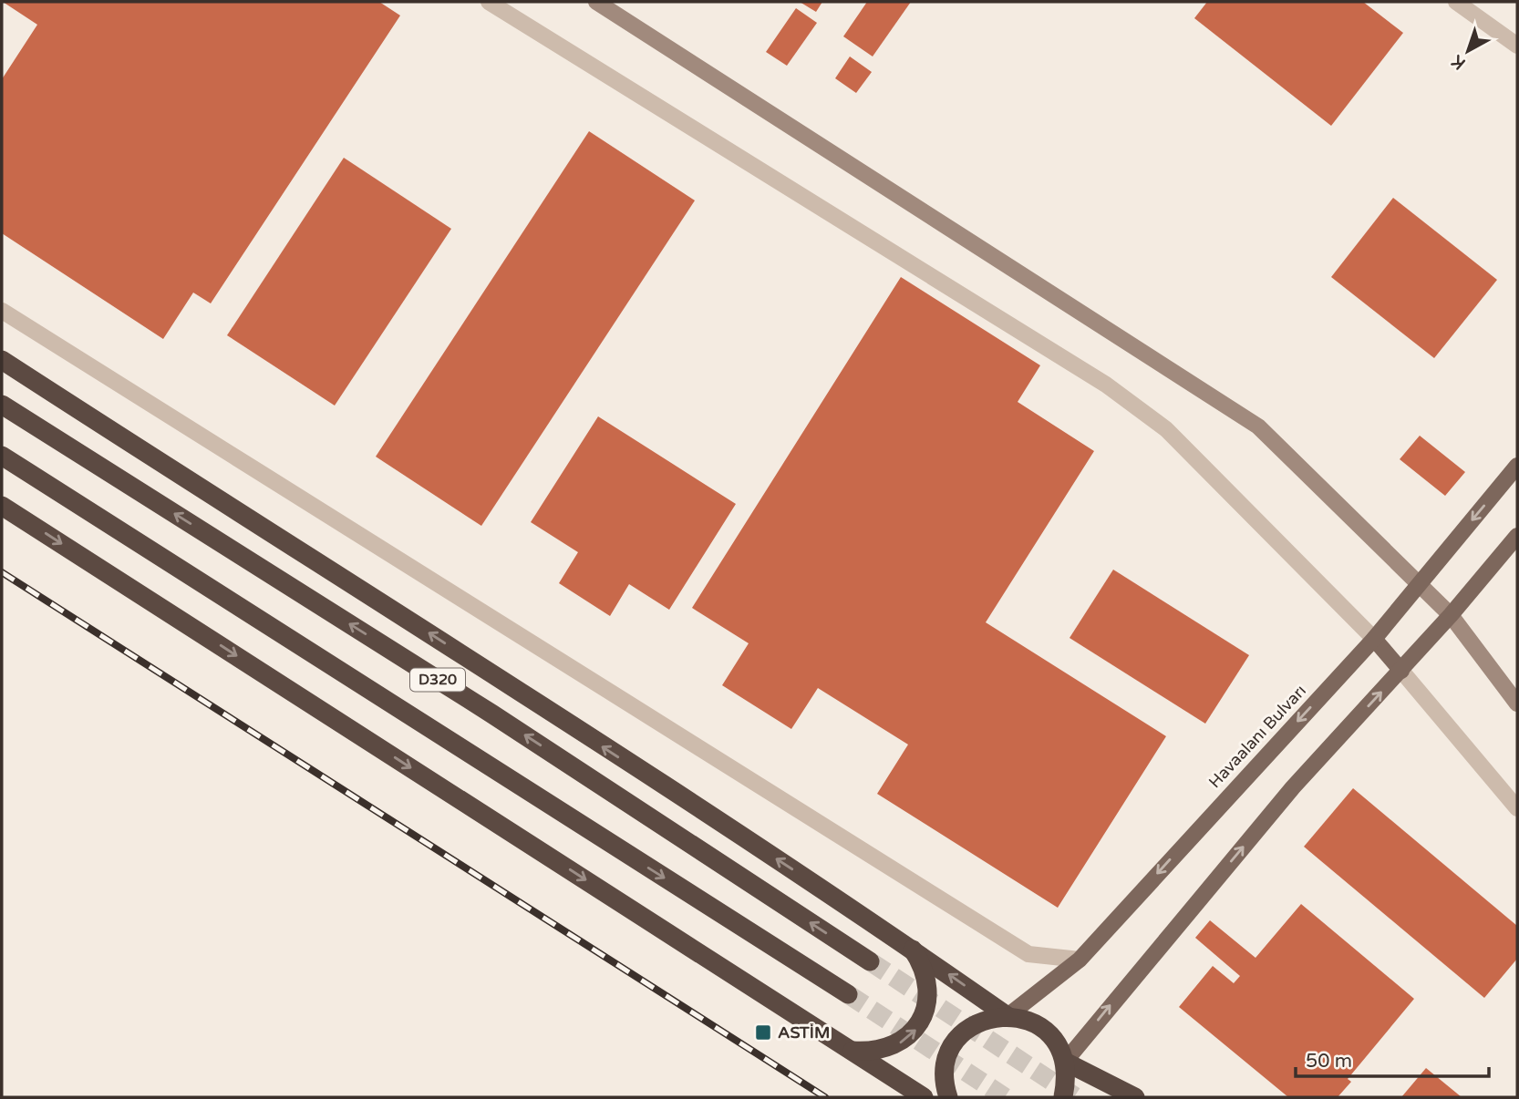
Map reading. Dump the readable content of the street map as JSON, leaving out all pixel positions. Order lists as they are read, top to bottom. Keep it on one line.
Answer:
{"streets":{"highway":["D320"],"main road":["Havaalanı Bulvarı"]},"places":{"transit":["ASTİM"]},"scale_bar":"50 m","north":"bottom left"}
